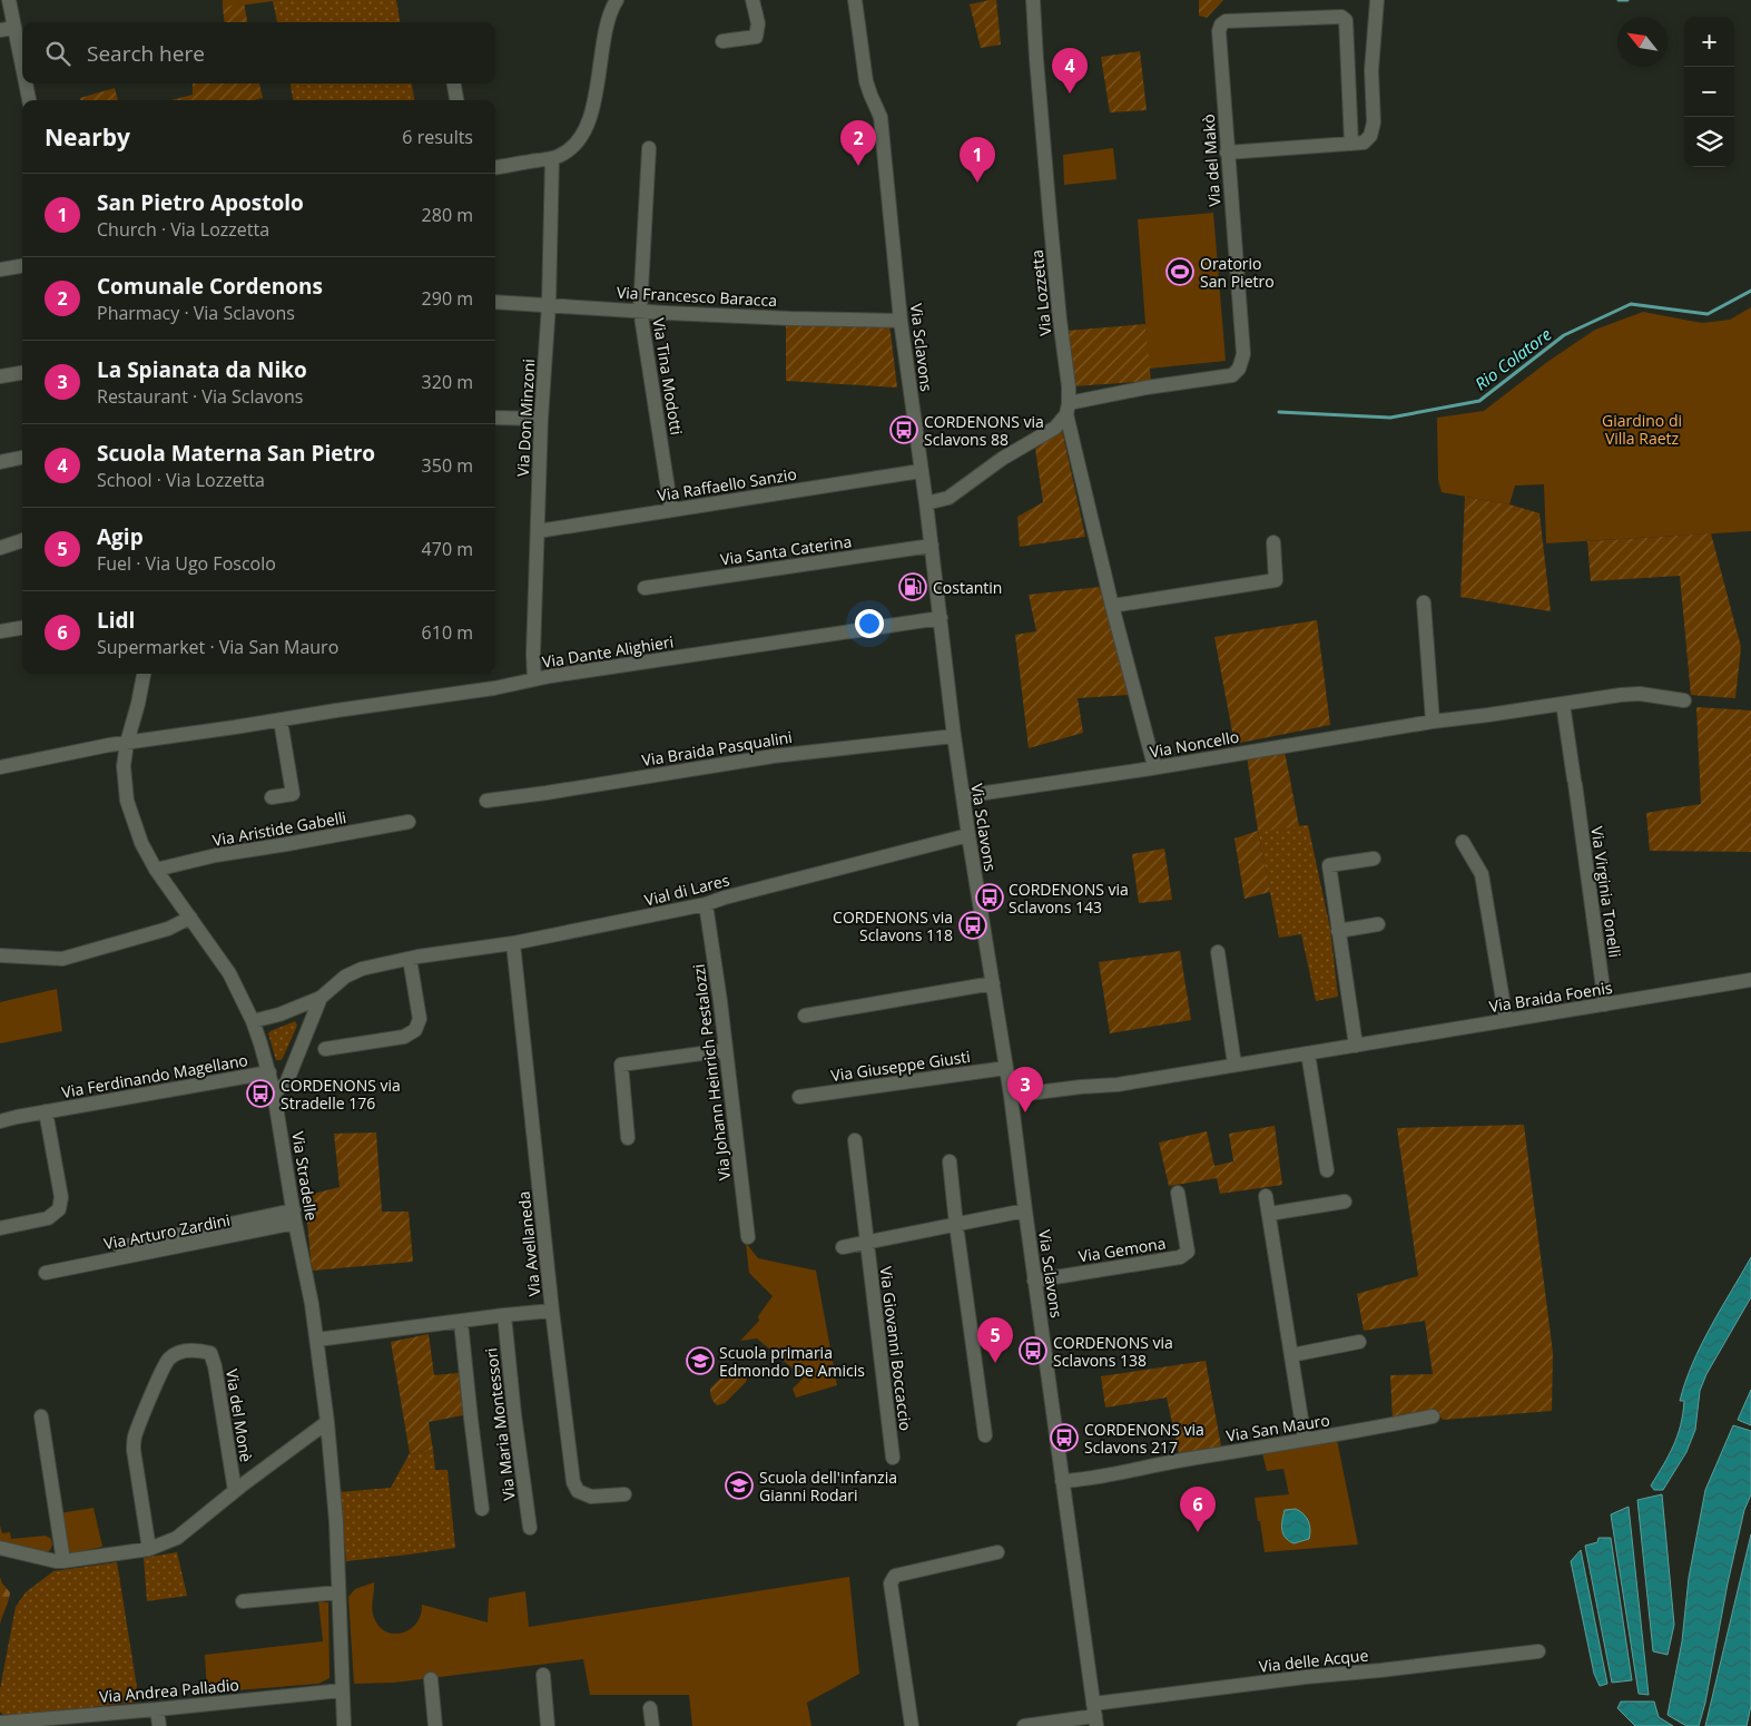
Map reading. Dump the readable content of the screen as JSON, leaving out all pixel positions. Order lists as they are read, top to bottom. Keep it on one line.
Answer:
{"streets":{"street":["Via del Makò","Via Lozzetta","Via Francesco Baracca","Via Sclavons","Via Tina Modotti","Via Don Minzoni","Via Raffaello Sanzio","Via Santa Caterina","Via Dante Alighieri","Via Noncello","Via Braida Pasqualini","Via Aristide Gabelli","Vial di Lares","Via Virginia Tonelli","Via Braida Foenis","Via Giuseppe Giusti","Via Johann Heinrich Pestalozzi","Via Ferdinando Magellano","Via Stradelle","Via Arturo Zardini","Via Avellaneda","Via Gemona","Via Giovanni Boccaccio","Via del Monè","Via Maria Montessori","Via San Mauro","Via delle Acque","Via Andrea Palladio"]},"crossings":[["Via del Makò","Via Lozzetta"],["Via Lozzetta","Via Noncello"],["Via Francesco Baracca","Via Sclavons"],["Via Francesco Baracca","Via Tina Modotti"],["Via Francesco Baracca","Via Don Minzoni"],["Via Sclavons","Via Raffaello Sanzio"],["Via Sclavons","Via Santa Caterina"],["Via Sclavons","Via Dante Alighieri"],["Via Sclavons","Via Noncello"],["Via Sclavons","Via Braida Pasqualini"],["Via Sclavons","Vial di Lares"],["Via Sclavons","Via Braida Foenis"],["Via Sclavons","Via Giuseppe Giusti"],["Via Sclavons","Via Gemona"],["Via Sclavons","Via San Mauro"],["Via Sclavons","Via delle Acque"],["Via Tina Modotti","Via Raffaello Sanzio"],["Via Don Minzoni","Via Raffaello Sanzio"],["Via Don Minzoni","Via Dante Alighieri"],["Via Dante Alighieri","Via Stradelle"],["Via Noncello","Via Virginia Tonelli"],["Via Aristide Gabelli","Via Stradelle"],["Vial di Lares","Via Johann Heinrich Pestalozzi"],["Vial di Lares","Via Stradelle"],["Vial di Lares","Via Avellaneda"],["Via Virginia Tonelli","Via Braida Foenis"],["Via Ferdinando Magellano","Via Stradelle"],["Via Stradelle","Via Arturo Zardini"],["Via Stradelle","Via del Monè"],["Via Stradelle","Via Andrea Palladio"]],"water":["Rio Colatore"],"parks":["Giardino di Villa Raetz"],"places":{"sports":["Oratorio San Pietro"],"bus stop":["CORDENONS via Sclavons 88","CORDENONS via Sclavons 143","CORDENONS via Sclavons 118","CORDENONS via Stradelle 176","CORDENONS via Sclavons 138","CORDENONS via Sclavons 217"],"fuel station":["Costantin"],"school or university":["Scuola primaria Edmondo De Amicis","Scuola dell'infanzia Gianni Rodari"]},"north":"top left","page":{"map_buttons":["+","−"],"search":"Search here","pins":["4","2","1","3","5","6"],"heading":["Nearby","6 results"],"list":[{"mark":"1","name":"San Pietro Apostolo","note":"Church · Via Lozzetta","value":"280 m"},{"mark":"2","name":"Comunale Cordenons","note":"Pharmacy · Via Sclavons","value":"290 m"},{"mark":"3","name":"La Spianata da Niko","note":"Restaurant · Via Sclavons","value":"320 m"},{"mark":"4","name":"Scuola Materna San Pietro","note":"School · Via Lozzetta","value":"350 m"},{"mark":"5","name":"Agip","note":"Fuel · Via Ugo Foscolo","value":"470 m"},{"mark":"6","name":"Lidl","note":"Supermarket · Via San Mauro","value":"610 m"}]}}
